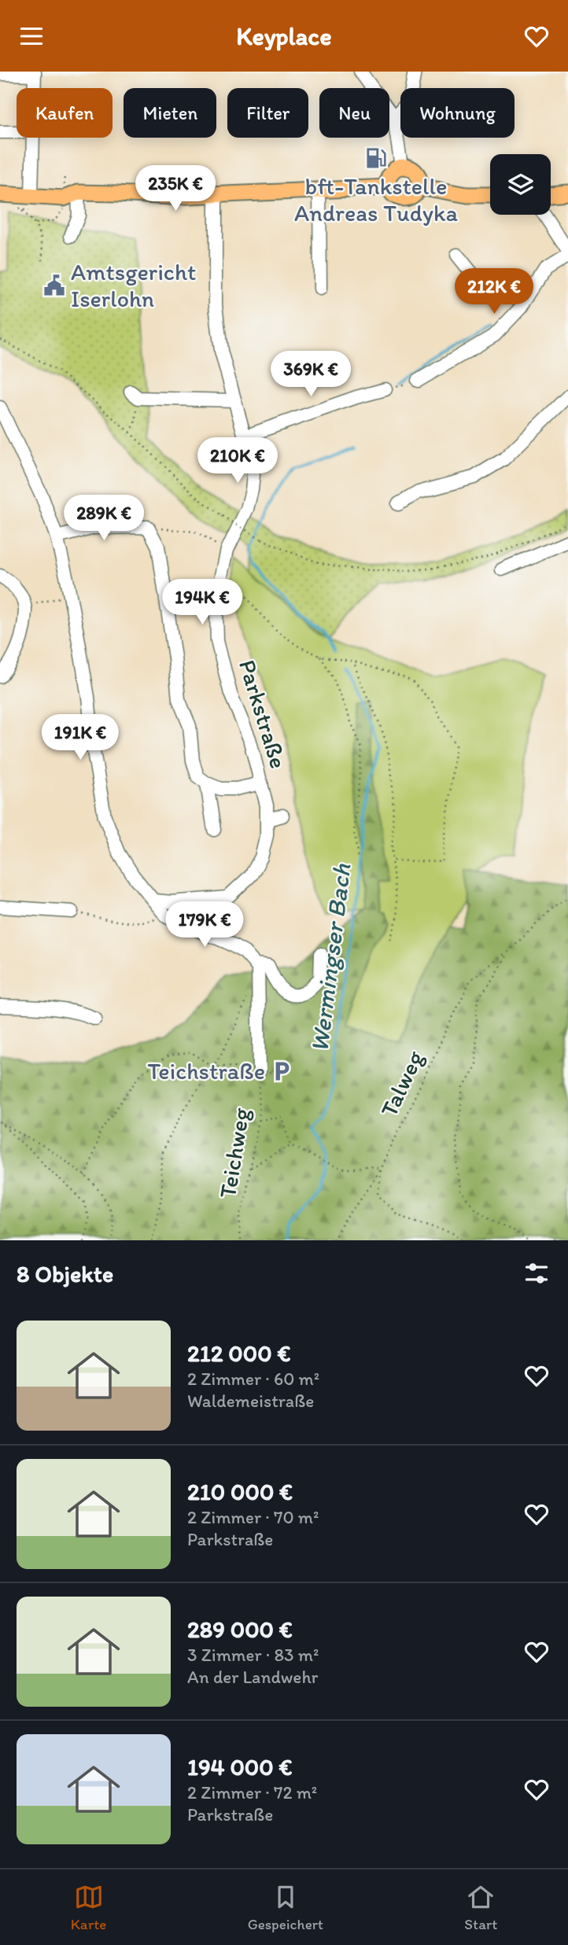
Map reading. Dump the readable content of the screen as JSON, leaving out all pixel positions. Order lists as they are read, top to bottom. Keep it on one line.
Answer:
{"streets":{"street":["Parkstraße"],"path":["Talweg","Teichweg"]},"water":["Wermingser Bach"],"places":{"fuel station":["bft-Tankstelle Andreas Tudyka"],"public building":["Amtsgericht Iserlohn"],"parking":["Teichstraße"]},"page":{"header":"Keyplace","chip":["Kaufen","Mieten","Filter","Neu","Wohnung"],"price":["235K €","212K €","369K €","210K €","289K €","194K €","191K €","179K €"],"heading":"8 Objekte","list":[{"name":"212 000 €","note":"2 Zimmer · 60 m² · Waldemeistraße"},{"name":"210 000 €","note":"2 Zimmer · 70 m² · Parkstraße"},{"name":"289 000 €","note":"3 Zimmer · 83 m² · An der Landwehr"},{"name":"194 000 €","note":"2 Zimmer · 72 m² · Parkstraße"}],"tabs":["Karte","Gespeichert","Start"]}}
